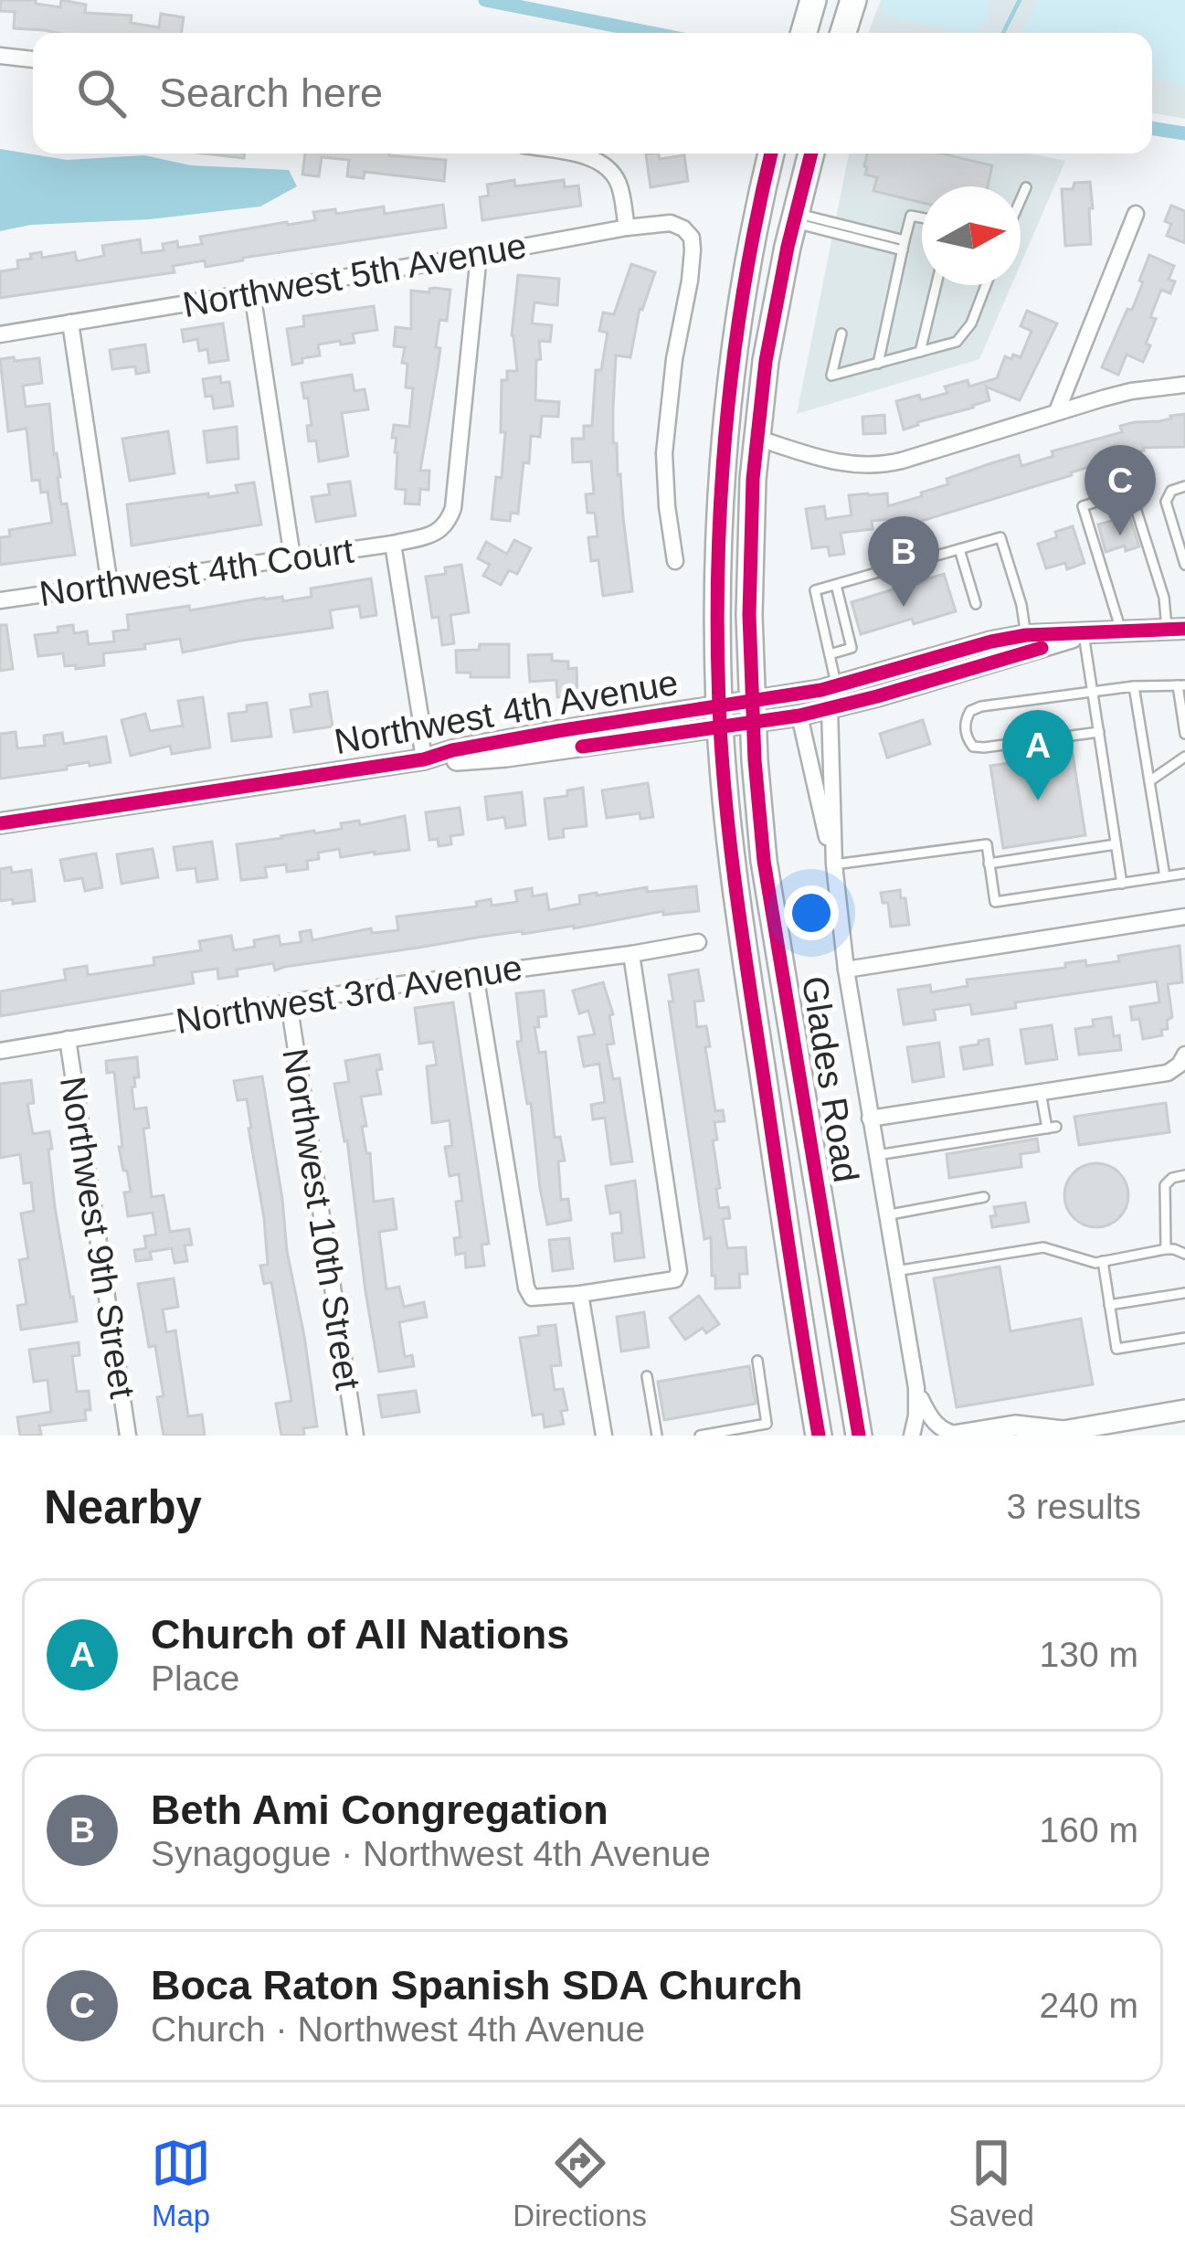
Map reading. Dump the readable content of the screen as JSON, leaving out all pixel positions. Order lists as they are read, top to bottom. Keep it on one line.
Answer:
{"streets":{"main road":["Glades Road"],"street":["Northwest 5th Avenue","Northwest 4th Court","Northwest 4th Avenue","Northwest 3rd Avenue","Northwest 10th Street","Northwest 9th Street"]},"crossings":[["Northwest 5th Avenue","Northwest 4th Court"],["Northwest 4th Avenue","Glades Road"],["Northwest 3rd Avenue","Northwest 10th Street"],["Northwest 3rd Avenue","Northwest 9th Street"]],"north":"right","page":{"search":"Search here","pins":["C","B","A"],"heading":["Nearby","3 results"],"list":[{"mark":"A","name":"Church of All Nations","note":"Place","value":"130 m"},{"mark":"B","name":"Beth Ami Congregation","note":"Synagogue · Northwest 4th Avenue","value":"160 m"},{"mark":"C","name":"Boca Raton Spanish SDA Church","note":"Church · Northwest 4th Avenue","value":"240 m"}],"nav":["Map","Directions","Saved"]}}
